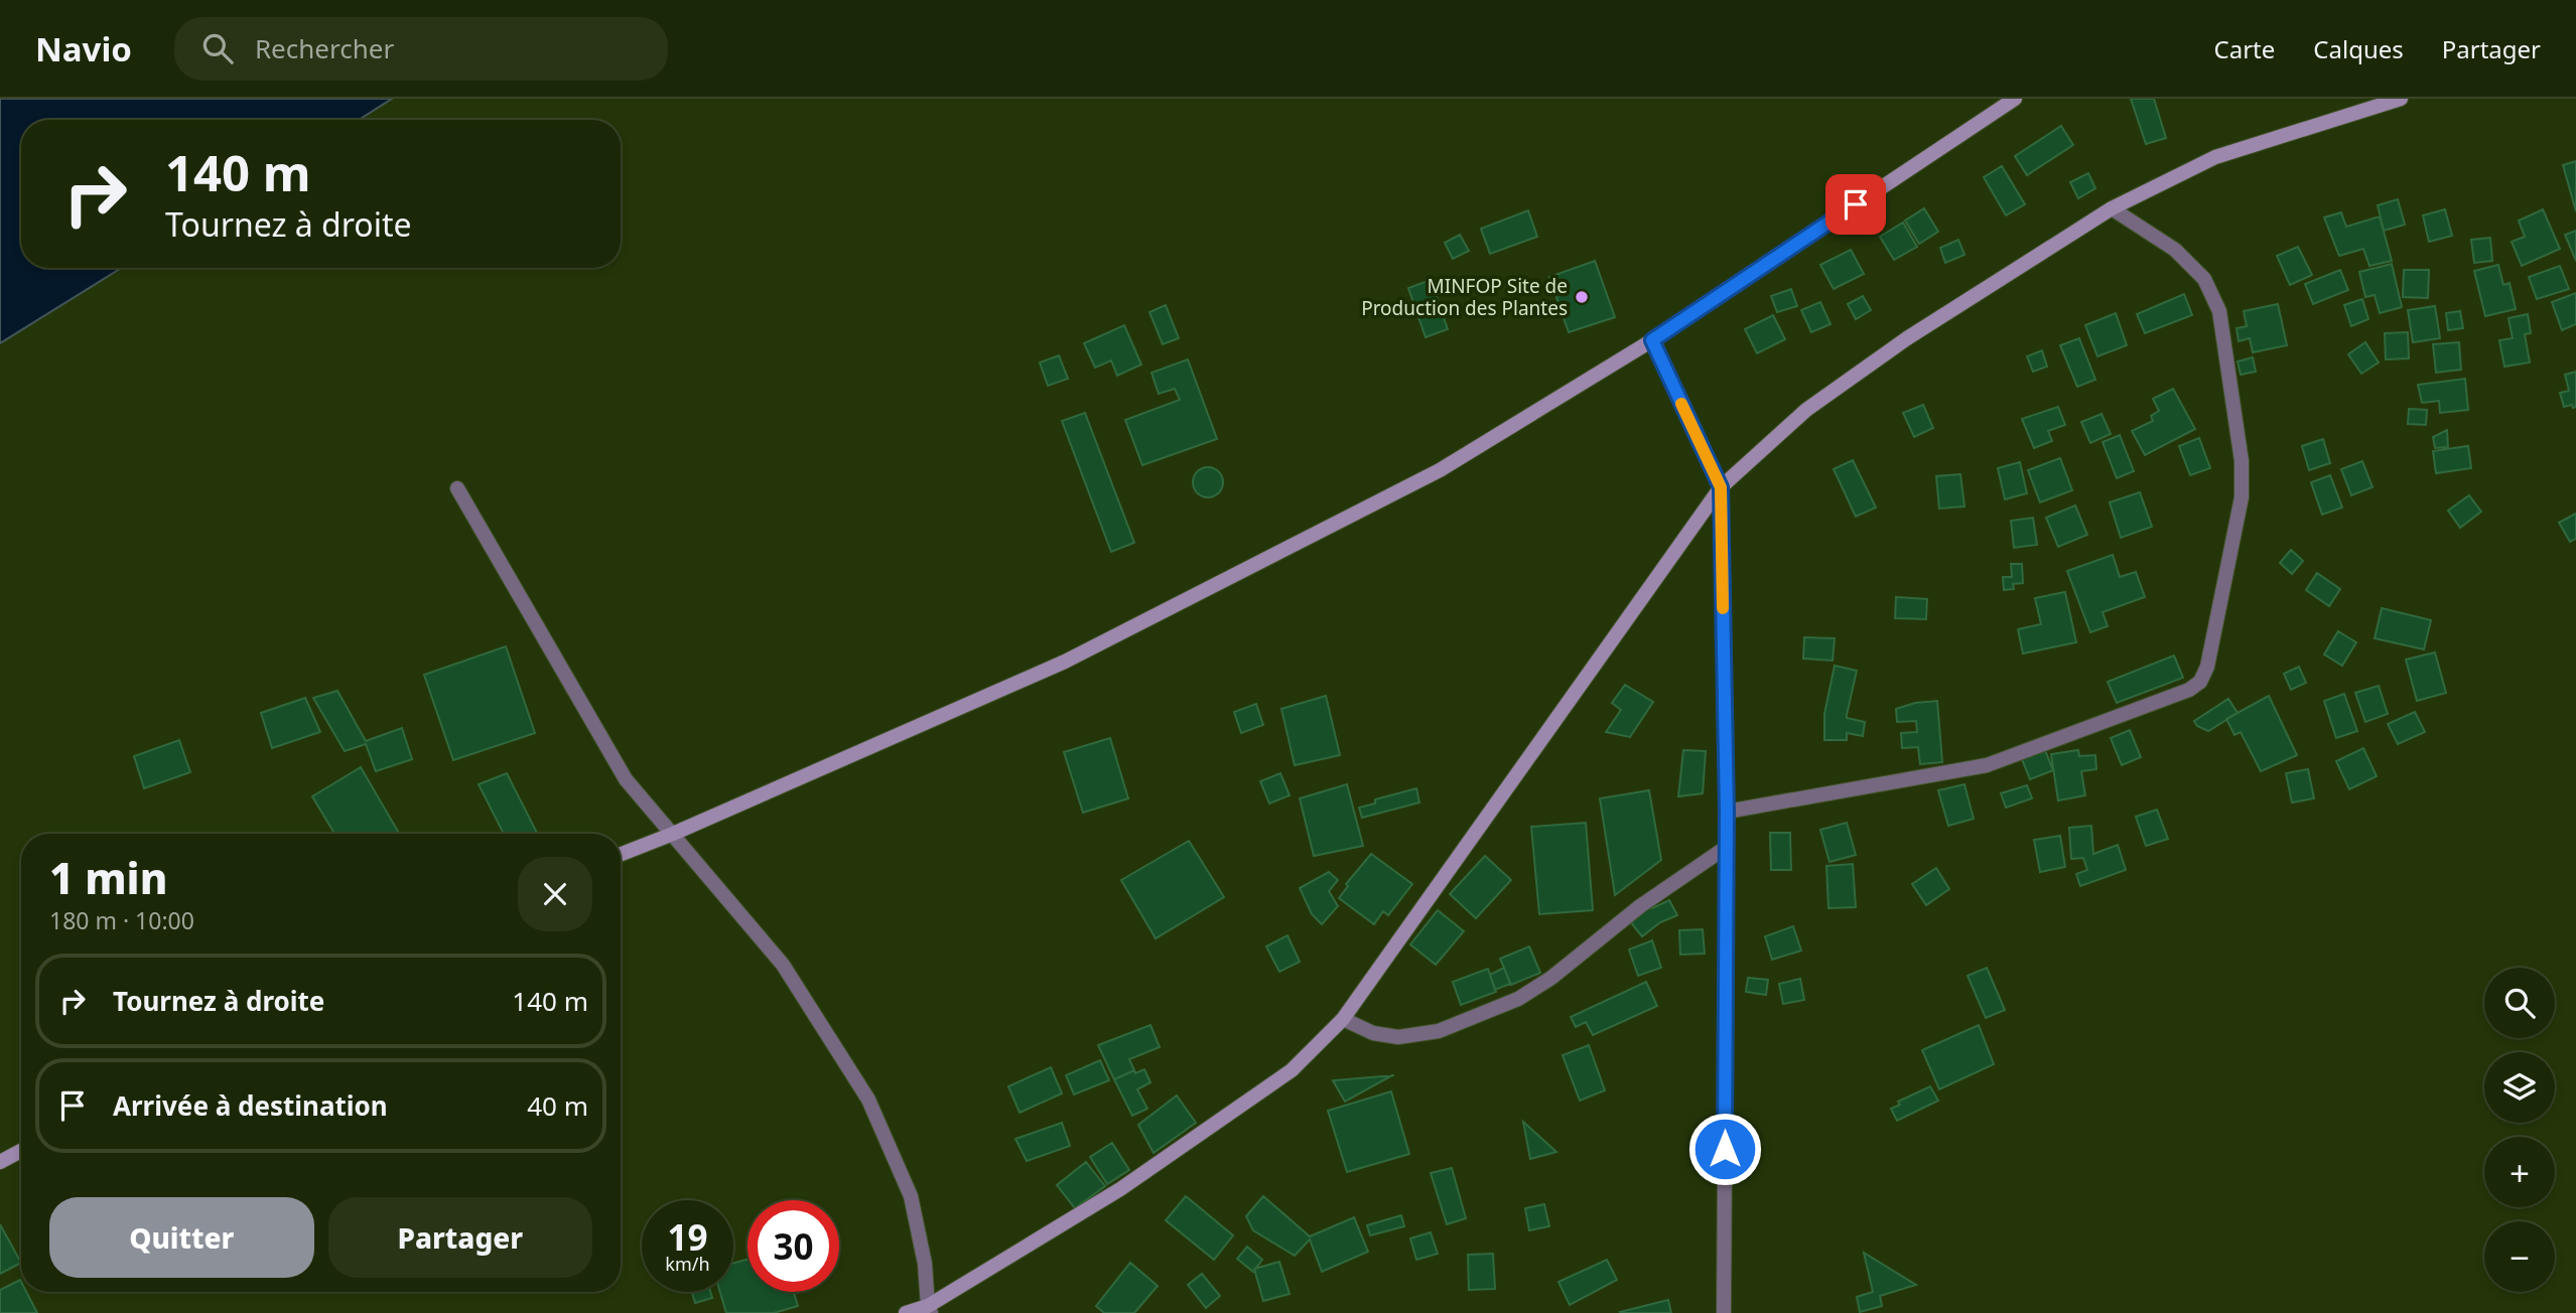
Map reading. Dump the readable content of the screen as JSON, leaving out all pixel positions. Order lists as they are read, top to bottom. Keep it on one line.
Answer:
{"places":["MINFOP Site de Production des Plantes"],"page":{"header":"Navio","search":"Rechercher","nav":["Carte","Calques","Partager"],"turn":["140 m","Tournez à droite"],"heading":["1 min","180 m · 10:00"],"list":[{"name":"Tournez à droite","value":"140 m"},{"name":"Arrivée à destination","value":"40 m"}],"map_buttons":["+","−"],"buttons":["Quitter","Partager"],"speed":"19 km/h","limit":"30"}}
